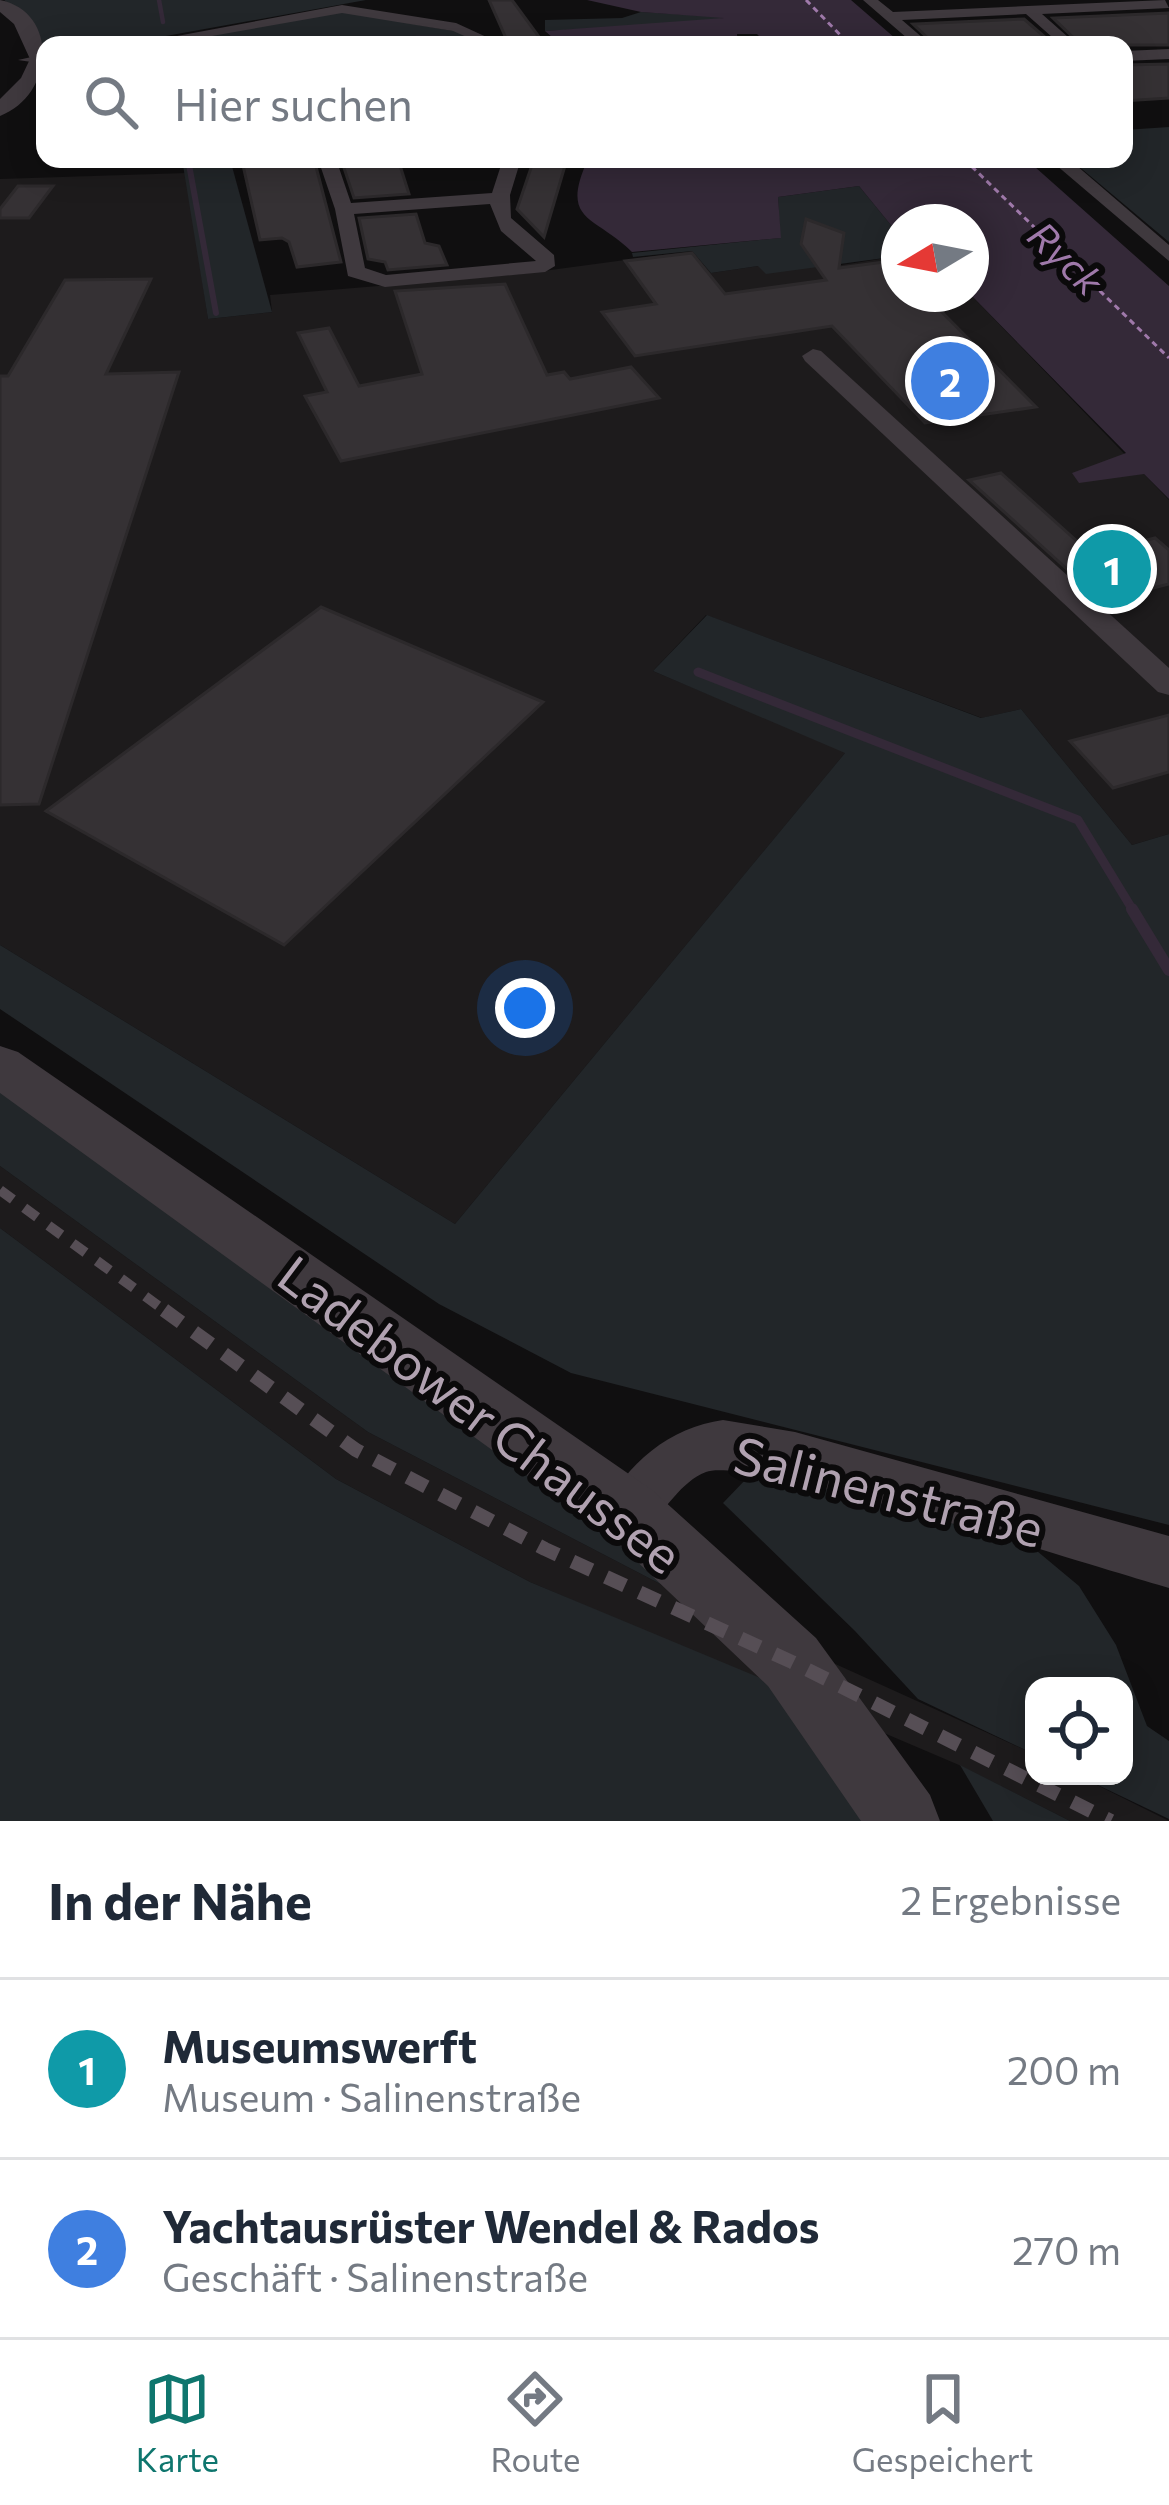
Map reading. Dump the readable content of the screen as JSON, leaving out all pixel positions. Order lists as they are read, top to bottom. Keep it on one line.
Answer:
{"streets":{"street":["Ladebower Chaussee","Salinenstraße"]},"crossings":[["Ladebower Chaussee","Salinenstraße"]],"water":["Ryck"],"north":"left","page":{"search":"Hier suchen","pins":["2","1"],"heading":["In der Nähe","2 Ergebnisse"],"list":[{"mark":"1","name":"Museumswerft","note":"Museum · Salinenstraße","value":"200 m"},{"mark":"2","name":"Yachtausrüster Wendel & Rados","note":"Geschäft · Salinenstraße","value":"270 m"}],"nav":["Karte","Route","Gespeichert"]}}
